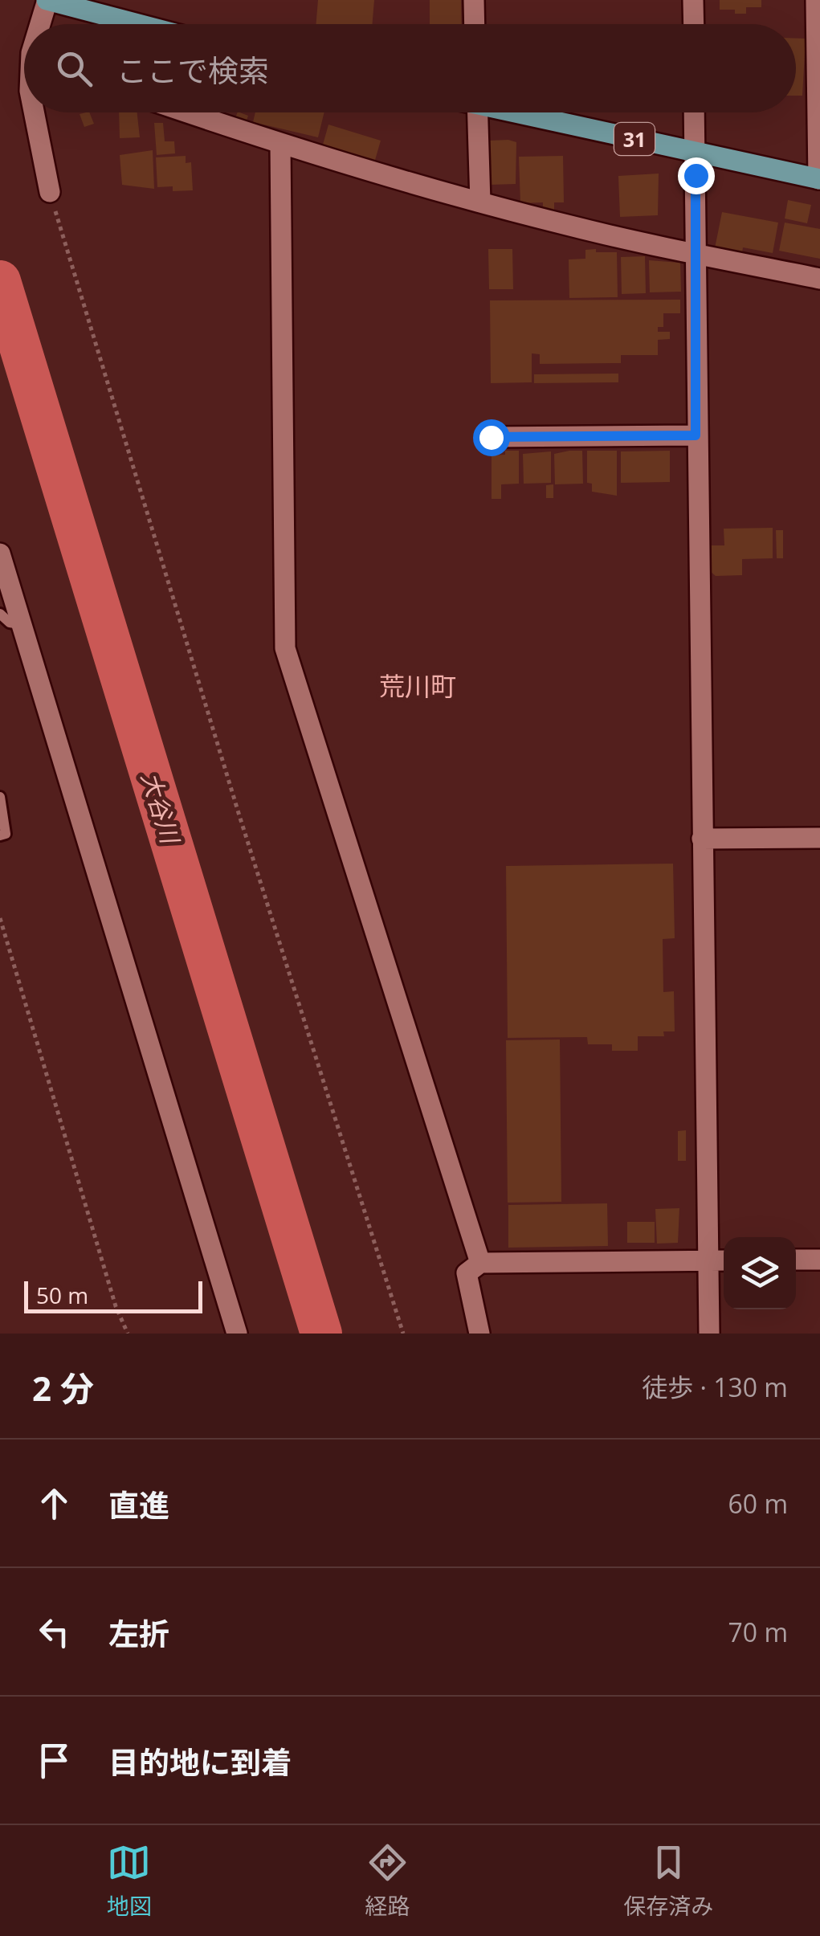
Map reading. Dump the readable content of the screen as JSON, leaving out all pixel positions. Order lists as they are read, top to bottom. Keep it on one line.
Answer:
{"streets":{"main road":["31"]},"districts":["荒川町"],"water":["大谷川"],"scale_bar":"50 m","page":{"search":"ここで検索","scale":"50 m","heading":["2 分","徒歩 · 130 m"],"list":[["直進","60 m"],["左折","70 m"],"目的地に到着"],"nav":["地図","経路","保存済み"]}}
